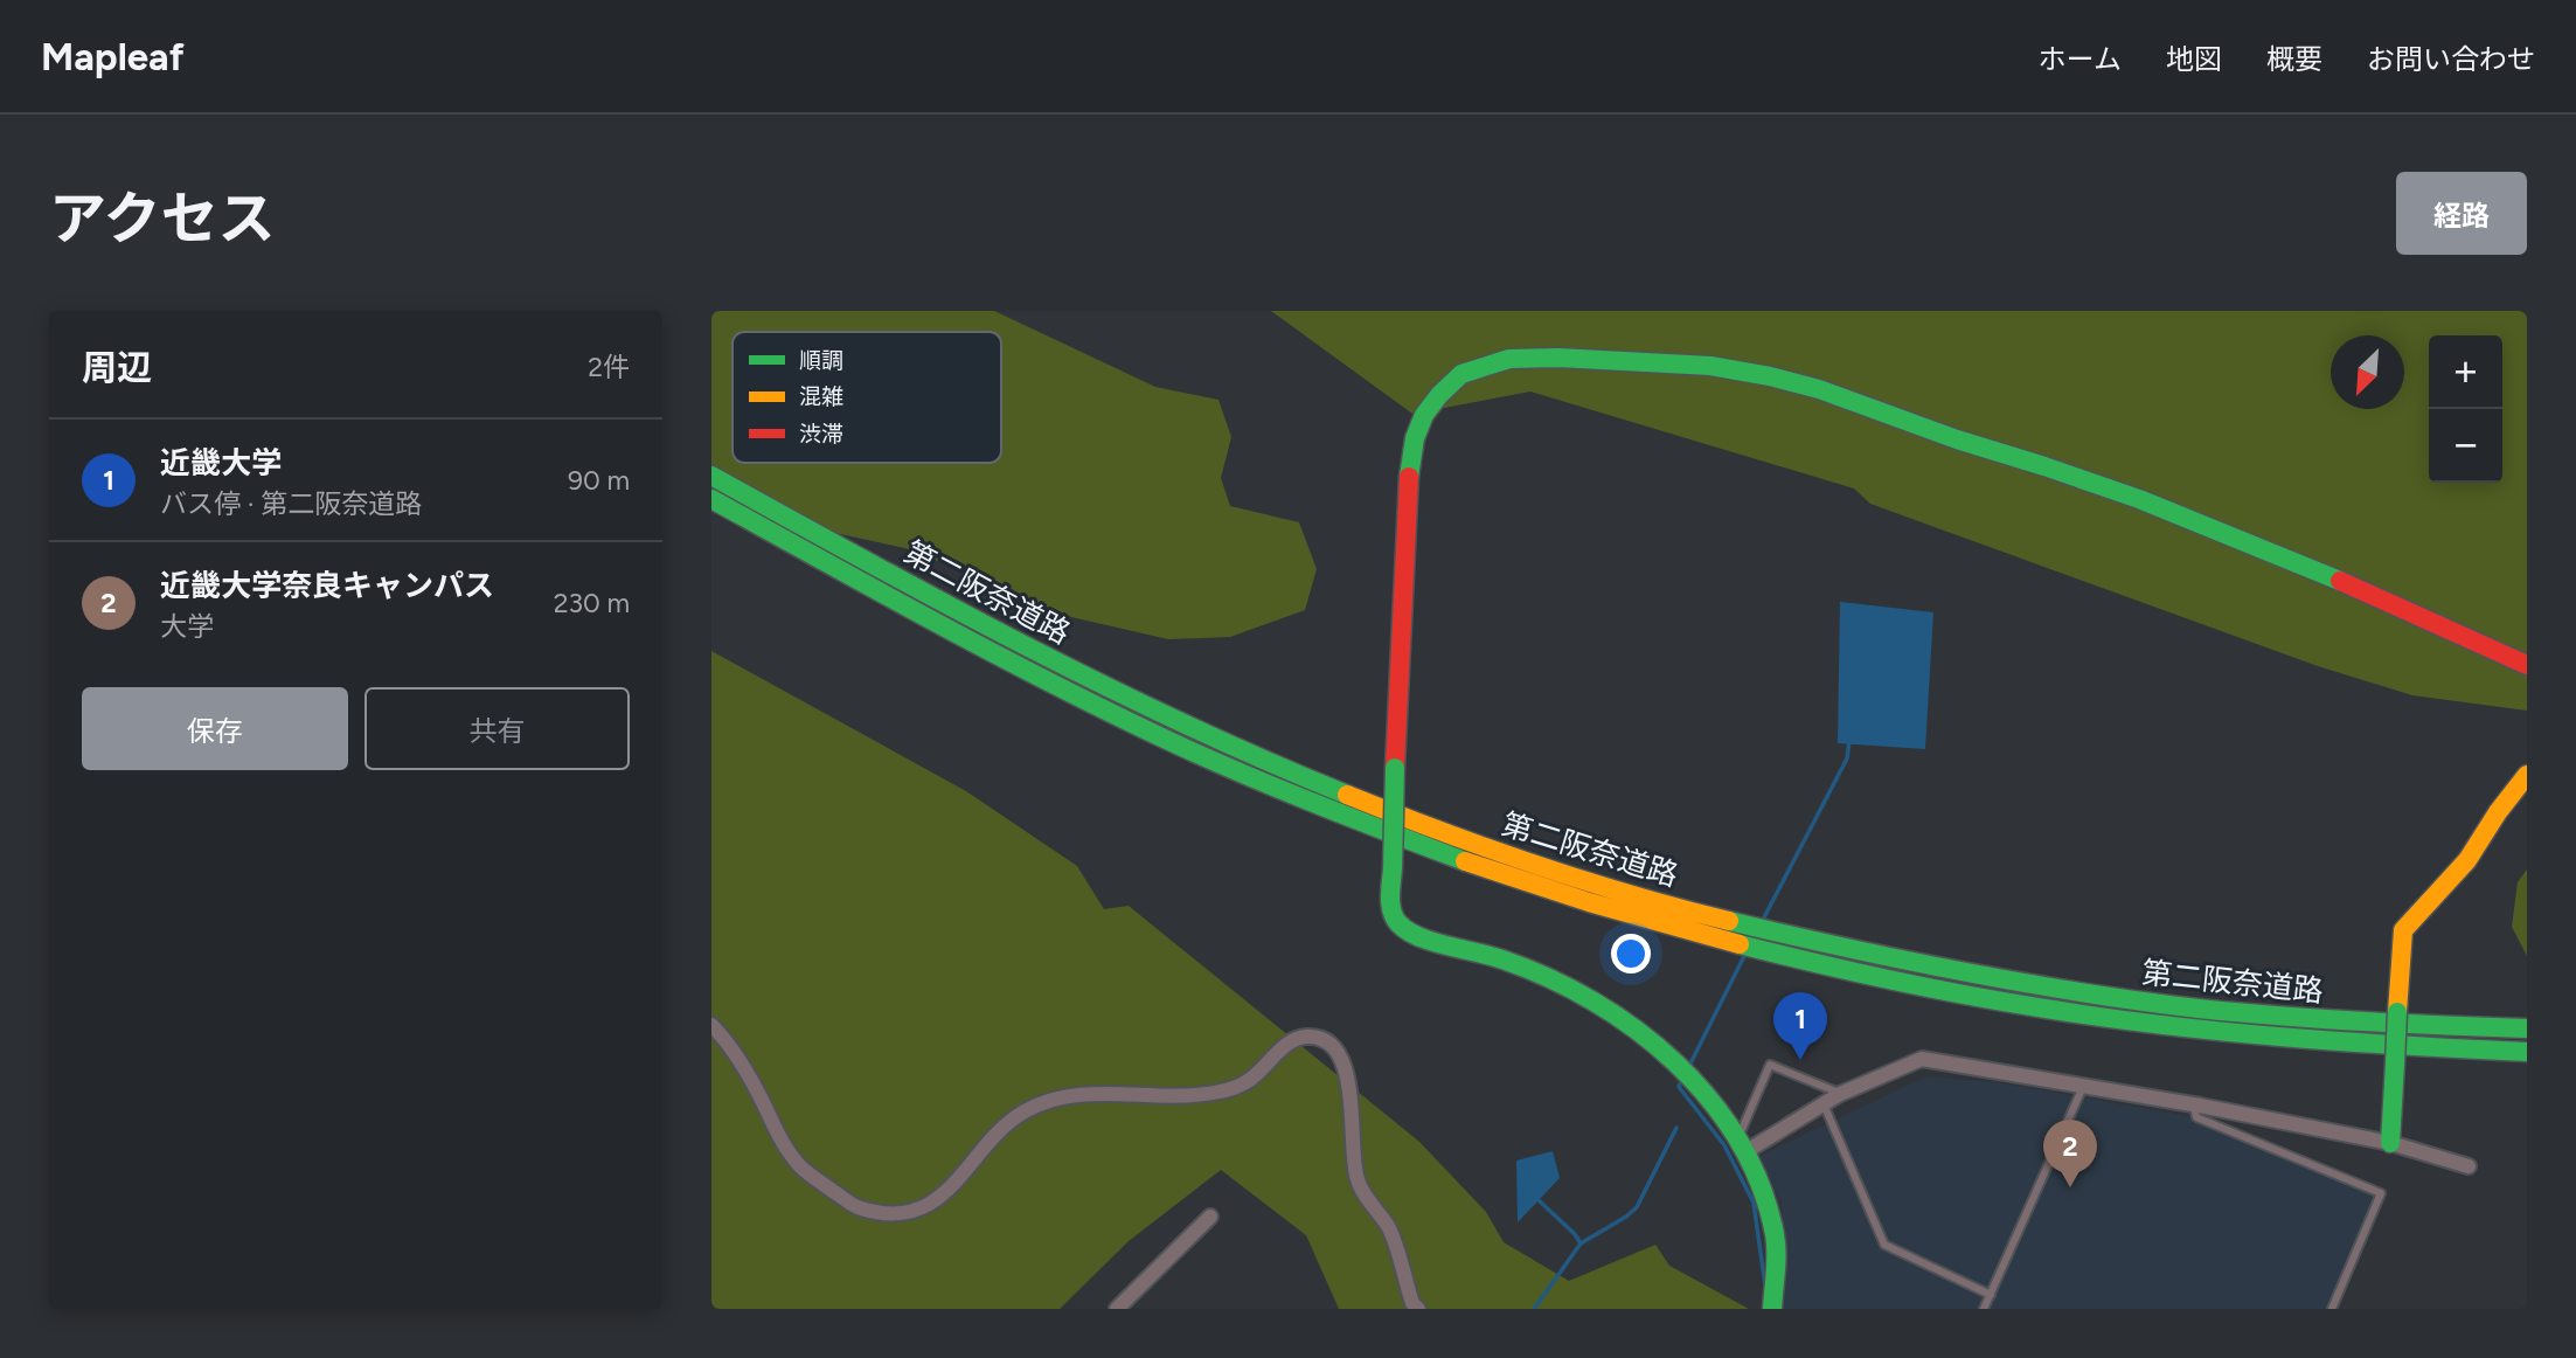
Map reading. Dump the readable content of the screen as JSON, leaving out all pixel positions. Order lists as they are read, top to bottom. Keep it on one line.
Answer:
{"streets":{"main road":["第二阪奈道路"]},"legend":["順調","混雑","渋滞"],"north":"bottom left","page":{"header":"Mapleaf","nav":["ホーム","地図","概要","お問い合わせ"],"title":"アクセス","buttons":["経路",["保存","共有"]],"heading":["周辺","2件"],"map_buttons":["+","−"],"list":[{"mark":"1","name":"近畿大学","note":"バス停 · 第二阪奈道路","value":"90 m"},{"mark":"2","name":"近畿大学奈良キャンパス","note":"大学","value":"230 m"}],"pins":["1","2"]}}
